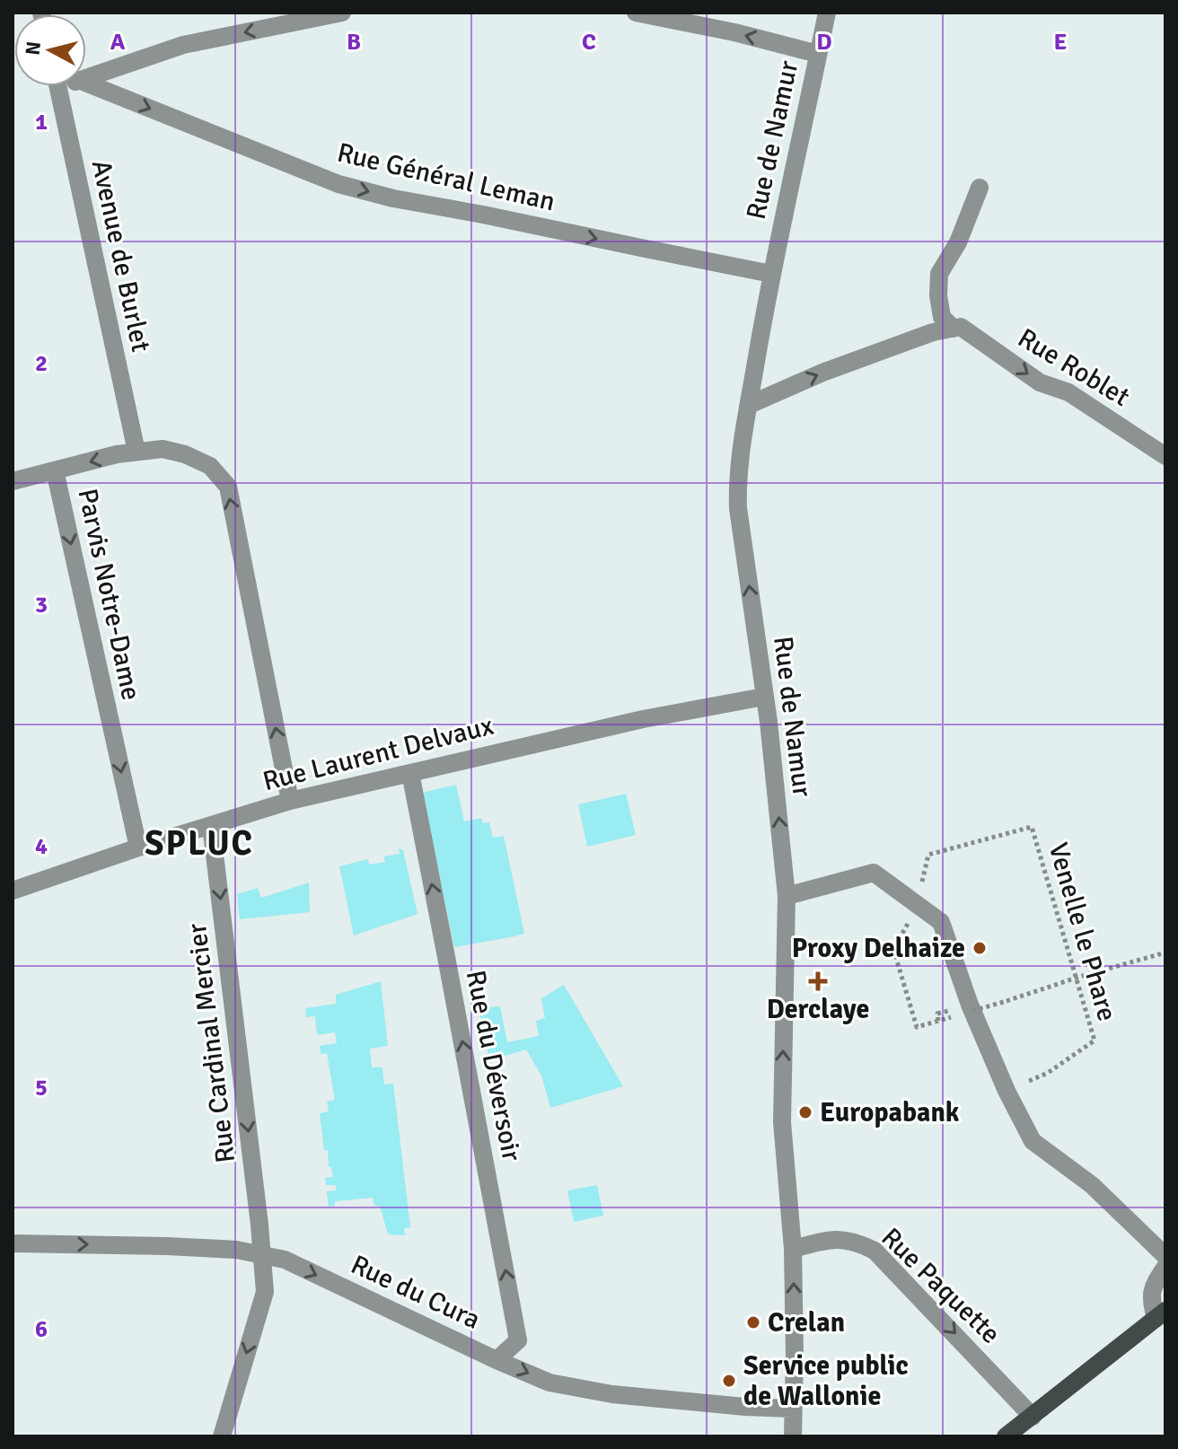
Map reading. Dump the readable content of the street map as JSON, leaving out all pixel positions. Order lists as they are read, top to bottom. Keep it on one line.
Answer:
{"streets":{"street":["Rue de Namur","Rue Général Leman","Avenue de Burlet","Rue Roblet","Parvis Notre-Dame","Rue Laurent Delvaux","Rue Cardinal Mercier","Rue du Déversoir","Rue Paquette","Rue du Cura"],"path":["Venelle le Phare"]},"crossings":[["Rue de Namur","Rue Général Leman"],["Rue de Namur","Rue Laurent Delvaux"],["Rue de Namur","Rue Paquette"],["Rue de Namur","Rue du Cura"],["Avenue de Burlet","Parvis Notre-Dame"],["Parvis Notre-Dame","Rue Laurent Delvaux"],["Rue Laurent Delvaux","Rue Cardinal Mercier"],["Rue Laurent Delvaux","Rue du Déversoir"],["Rue Cardinal Mercier","Rue du Cura"],["Rue du Déversoir","Rue du Cura"]],"one_way":["Rue de Namur","Rue Général Leman","Rue Roblet","Rue Cardinal Mercier","Rue du Déversoir","Rue Paquette","Rue du Cura"],"districts":["SPLUC"],"places":{"other":["Proxy Delhaize","Europabank","Crelan","Service public de Wallonie"],"health":["Derclaye"]},"north":"left","grid":{"columns":["A","B","C","D","E"],"rows":["1","2","3","4","5","6"]}}
